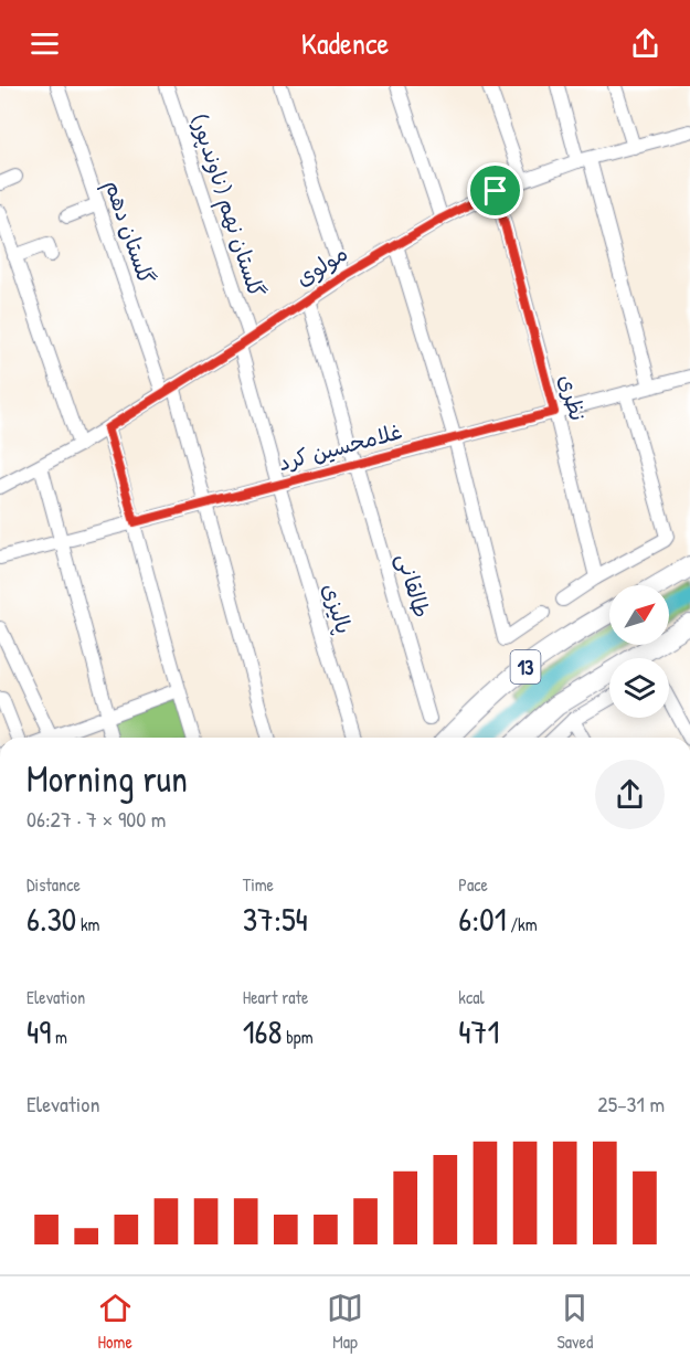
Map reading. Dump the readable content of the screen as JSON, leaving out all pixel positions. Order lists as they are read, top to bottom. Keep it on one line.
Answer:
{"streets":{"highway":["13"],"street":["گلستان نهم (ناوندپور)","گلستان دهم","مولوی","نظری","غلامحسین کرد","طالقانی","پالیزی"]},"crossings":[["گلستان نهم (ناوندپور)","مولوی"],["گلستان نهم (ناوندپور)","غلامحسین کرد"],["گلستان نهم (ناوندپور)","پالیزی"],["گلستان دهم","مولوی"],["گلستان دهم","غلامحسین کرد"],["مولوی","نظری"],["مولوی","طالقانی"],["نظری","غلامحسین کرد"],["غلامحسین کرد","طالقانی"],["غلامحسین کرد","پالیزی"]],"north":"top right","page":{"header":"Kadence","heading":["Morning run","06:27 · 7 × 900 m"],"stats":[["Distance","6.30 km"],["Time","37:54"],["Pace","6:01 /km"],["Elevation","49 m"],["Heart rate","168 bpm"],["kcal","471"]],"chart":["Elevation","25–31 m"],"tabs":["Home","Map","Saved"]}}
